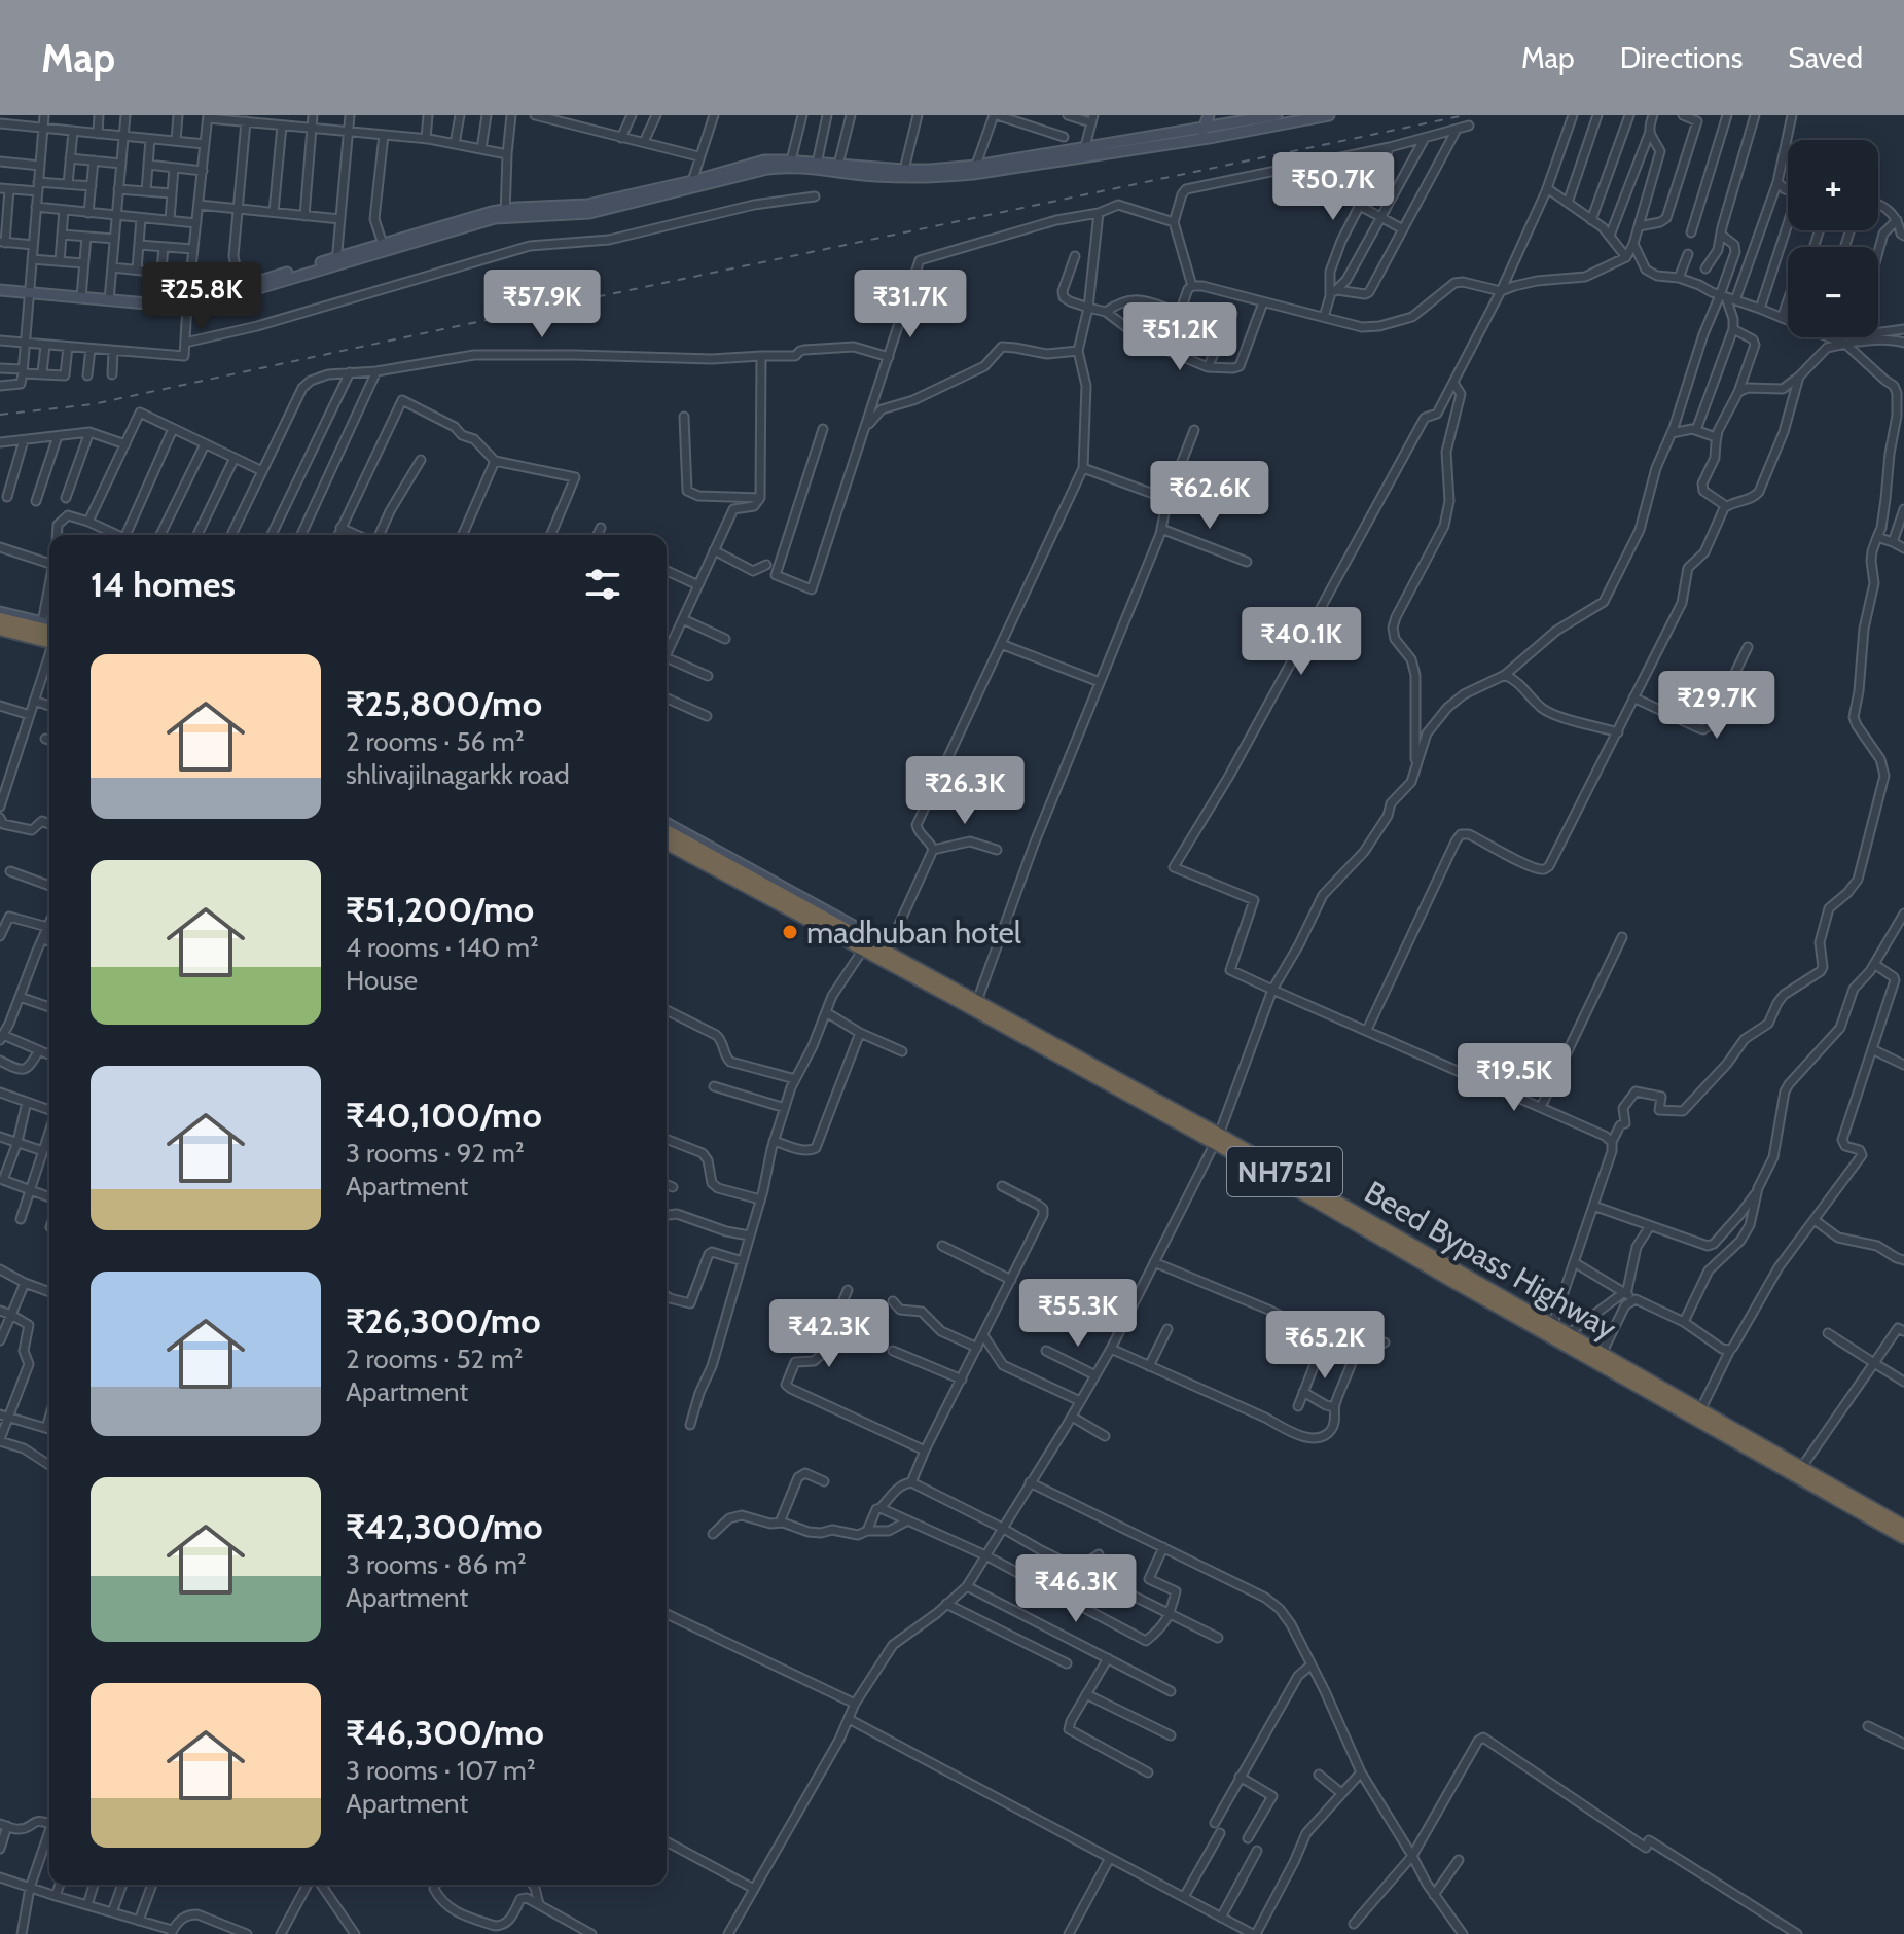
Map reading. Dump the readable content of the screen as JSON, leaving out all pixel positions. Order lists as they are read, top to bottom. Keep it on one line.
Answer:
{"streets":{"highway":["NH752I","Beed Bypass Highway"]},"places":["madhuban hotel"],"page":{"header":"Map","nav":["Map","Directions","Saved"],"map_buttons":["+","−"],"price":["₹50.7K","₹25.8K","₹57.9K","₹31.7K","₹51.2K","₹62.6K","₹40.1K","₹29.7K","₹26.3K","₹19.5K","₹55.3K","₹42.3K","₹65.2K","₹46.3K"],"heading":"14 homes","list":[{"name":"₹25,800/mo","note":"2 rooms · 56 m² · shlivajilnagarkk road"},{"name":"₹51,200/mo","note":"4 rooms · 140 m² · House"},{"name":"₹40,100/mo","note":"3 rooms · 92 m² · Apartment"},{"name":"₹26,300/mo","note":"2 rooms · 52 m² · Apartment"},{"name":"₹42,300/mo","note":"3 rooms · 86 m² · Apartment"},{"name":"₹46,300/mo","note":"3 rooms · 107 m² · Apartment"}]}}
